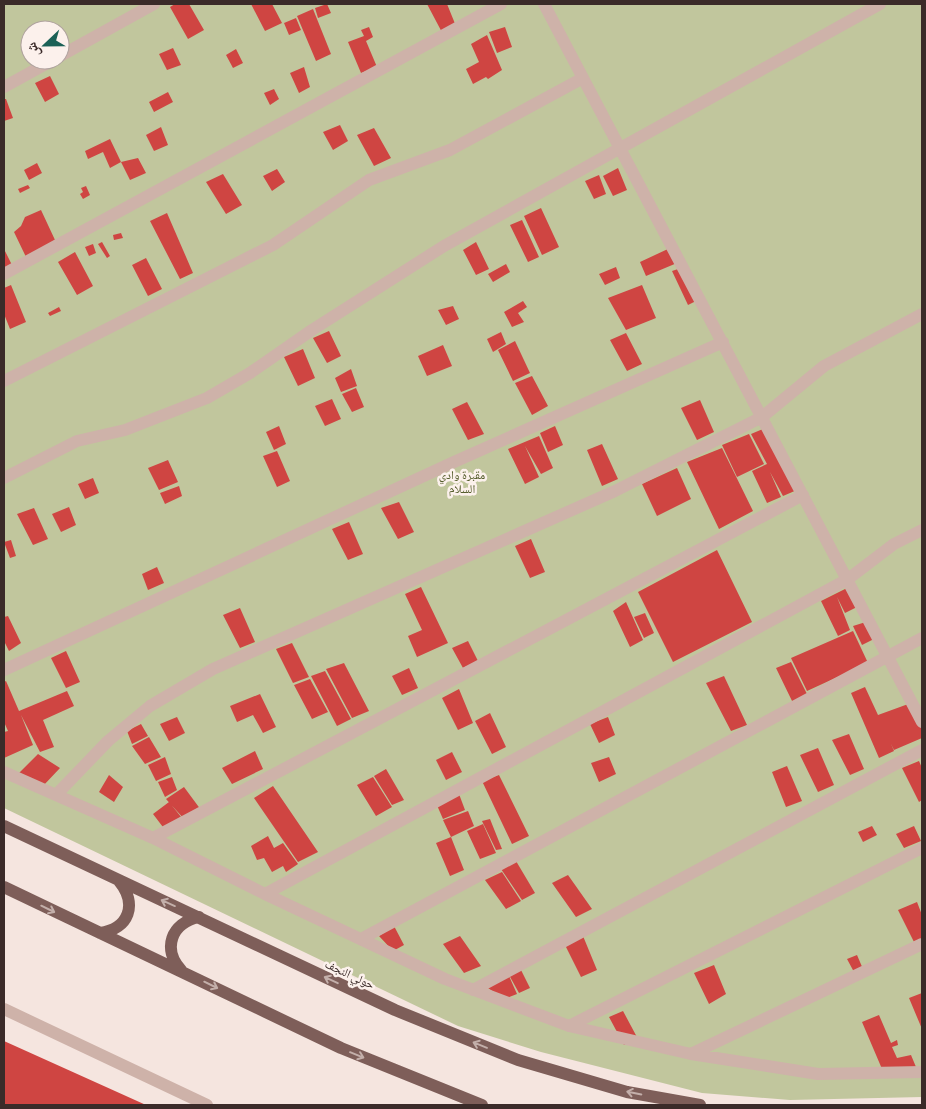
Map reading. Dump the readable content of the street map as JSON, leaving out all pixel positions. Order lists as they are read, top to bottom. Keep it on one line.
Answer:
{"streets":{"main road":["حولي النجف"]},"parks":["مقبرة وادي السلام"],"north":"left"}
